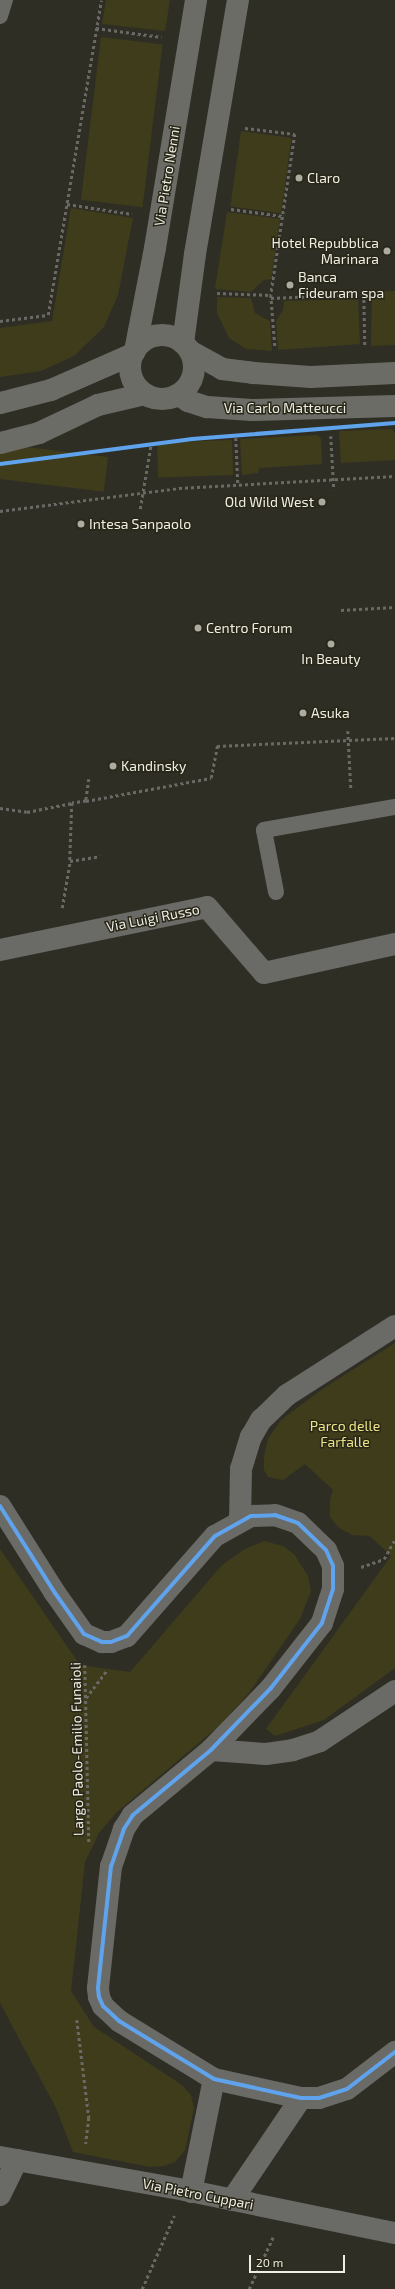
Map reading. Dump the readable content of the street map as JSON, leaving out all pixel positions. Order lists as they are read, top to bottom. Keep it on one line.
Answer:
{"streets":{"main road":["Via Pietro Nenni","Via Carlo Matteucci"],"street":["Via Luigi Russo","Via Pietro Cuppari"],"path":["Largo Paolo-Emilio Funaioli"]},"crossings":[["Via Pietro Nenni","Via Carlo Matteucci"]],"parks":["Parco delle Farfalle"],"places":["Claro","Hotel Repubblica Marinara","Banca Fideuram spa","Old Wild West","Intesa Sanpaolo","Centro Forum","In Beauty","Asuka","Kandinsky"],"scale_bar":"20 m"}
